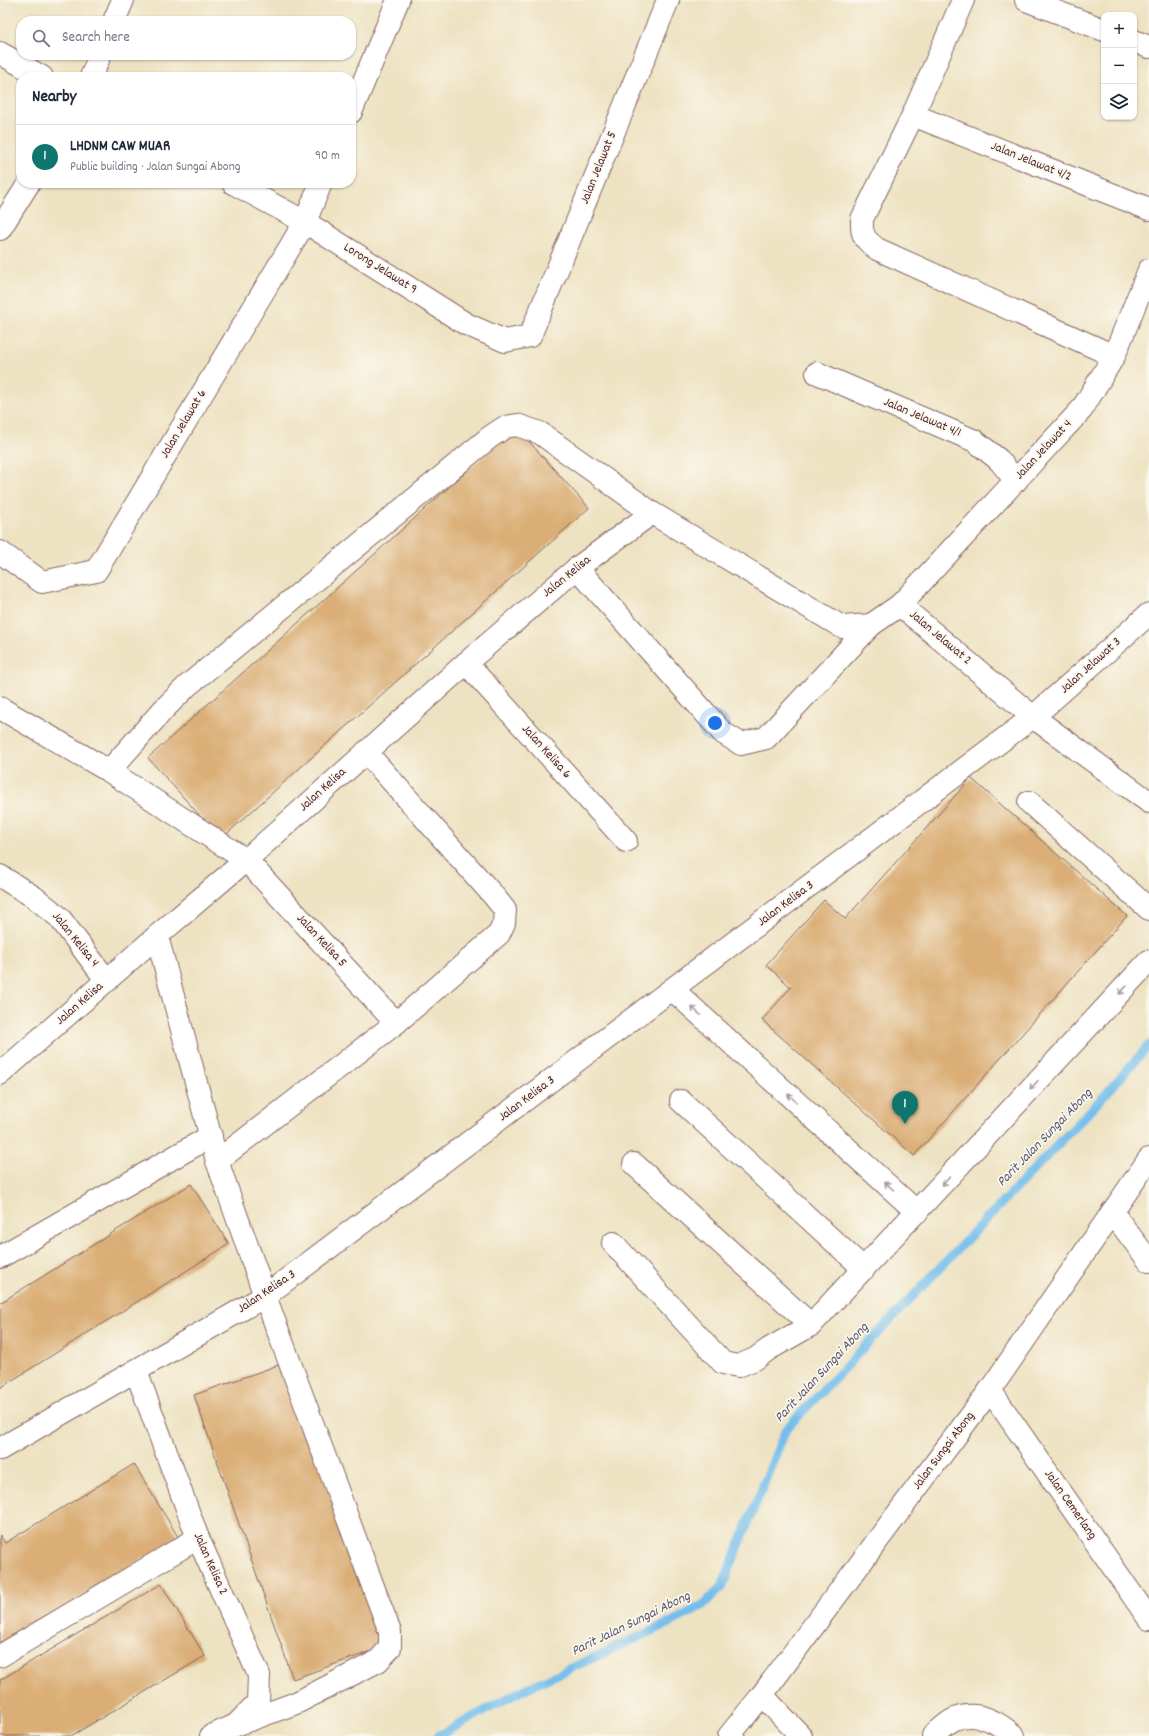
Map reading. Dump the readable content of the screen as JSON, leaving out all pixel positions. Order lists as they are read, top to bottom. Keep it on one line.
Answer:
{"streets":{"street":["Jalan Jelawat 4/2","Jalan Jelawat 5","Lorong Jelawat 9","Jalan Jelawat 4/1","Jalan Jelawat 6","Jalan Jelawat 4","Jalan Kelisa","Jalan Jelawat 2","Jalan Jelawat 3","Jalan Kelisa 6","Jalan Kelisa 3","Jalan Kelisa 4","Jalan Kelisa 5","Jalan Sungai Abong","Jalan Cemerlang","Jalan Kelisa 2"]},"crossings":[["Jalan Jelawat 5","Lorong Jelawat 9"],["Lorong Jelawat 9","Jalan Jelawat 6"],["Jalan Jelawat 4/1","Jalan Jelawat 4"],["Jalan Jelawat 4","Jalan Jelawat 2"],["Jalan Kelisa","Jalan Jelawat 2"],["Jalan Kelisa","Jalan Kelisa 6"],["Jalan Kelisa","Jalan Kelisa 4"],["Jalan Kelisa","Jalan Kelisa 5"],["Jalan Jelawat 2","Jalan Jelawat 3"],["Jalan Jelawat 2","Jalan Kelisa 3"],["Jalan Jelawat 3","Jalan Kelisa 3"],["Jalan Kelisa 3","Jalan Kelisa 2"],["Jalan Sungai Abong","Jalan Cemerlang"]],"water":["Parit Jalan Sungai Abong"],"page":{"map_buttons":["+","−"],"search":"Search here","heading":"Nearby","list":[{"mark":"1","name":"LHDNM CAW MUAR","note":"Public building · Jalan Sungai Abong","value":"90 m"}],"pins":"1"}}
